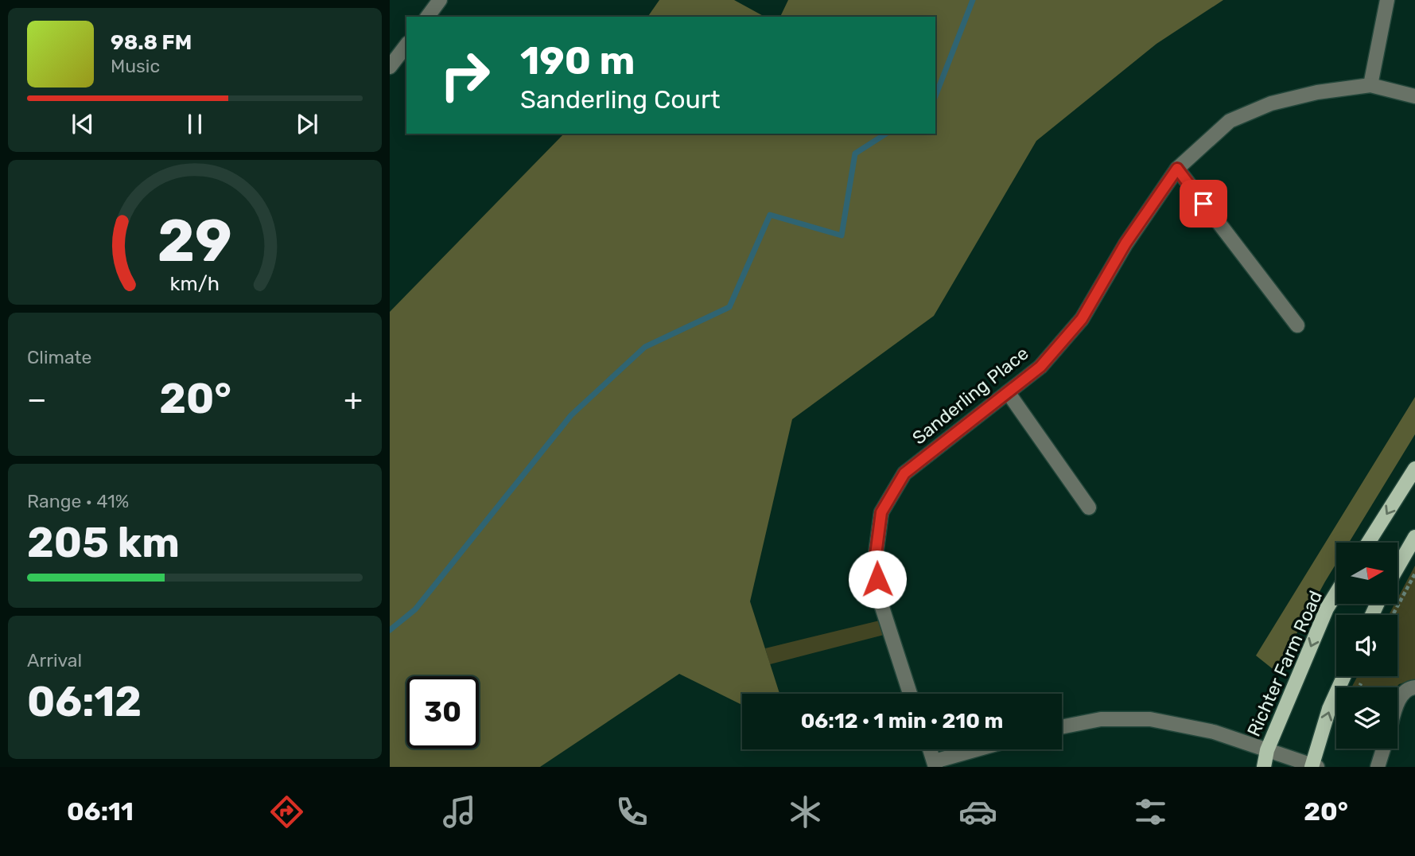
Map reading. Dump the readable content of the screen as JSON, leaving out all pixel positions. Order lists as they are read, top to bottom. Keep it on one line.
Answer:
{"streets":{"main road":["Richter Farm Road"],"street":["Sanderling Place"]},"north":"right","page":{"turn":["190 m","Sanderling Court"],"song":["98.8 FM","Music"],"tile":["Climate",["Range · 41%","205 km"],["Arrival","06:12"]],"heat":["−","20°","+"],"limit":"30","trip":"06:12 · 1 min · 210 m","tabs":["06:11","20°"],"gauge":["29","km/h"]}}
